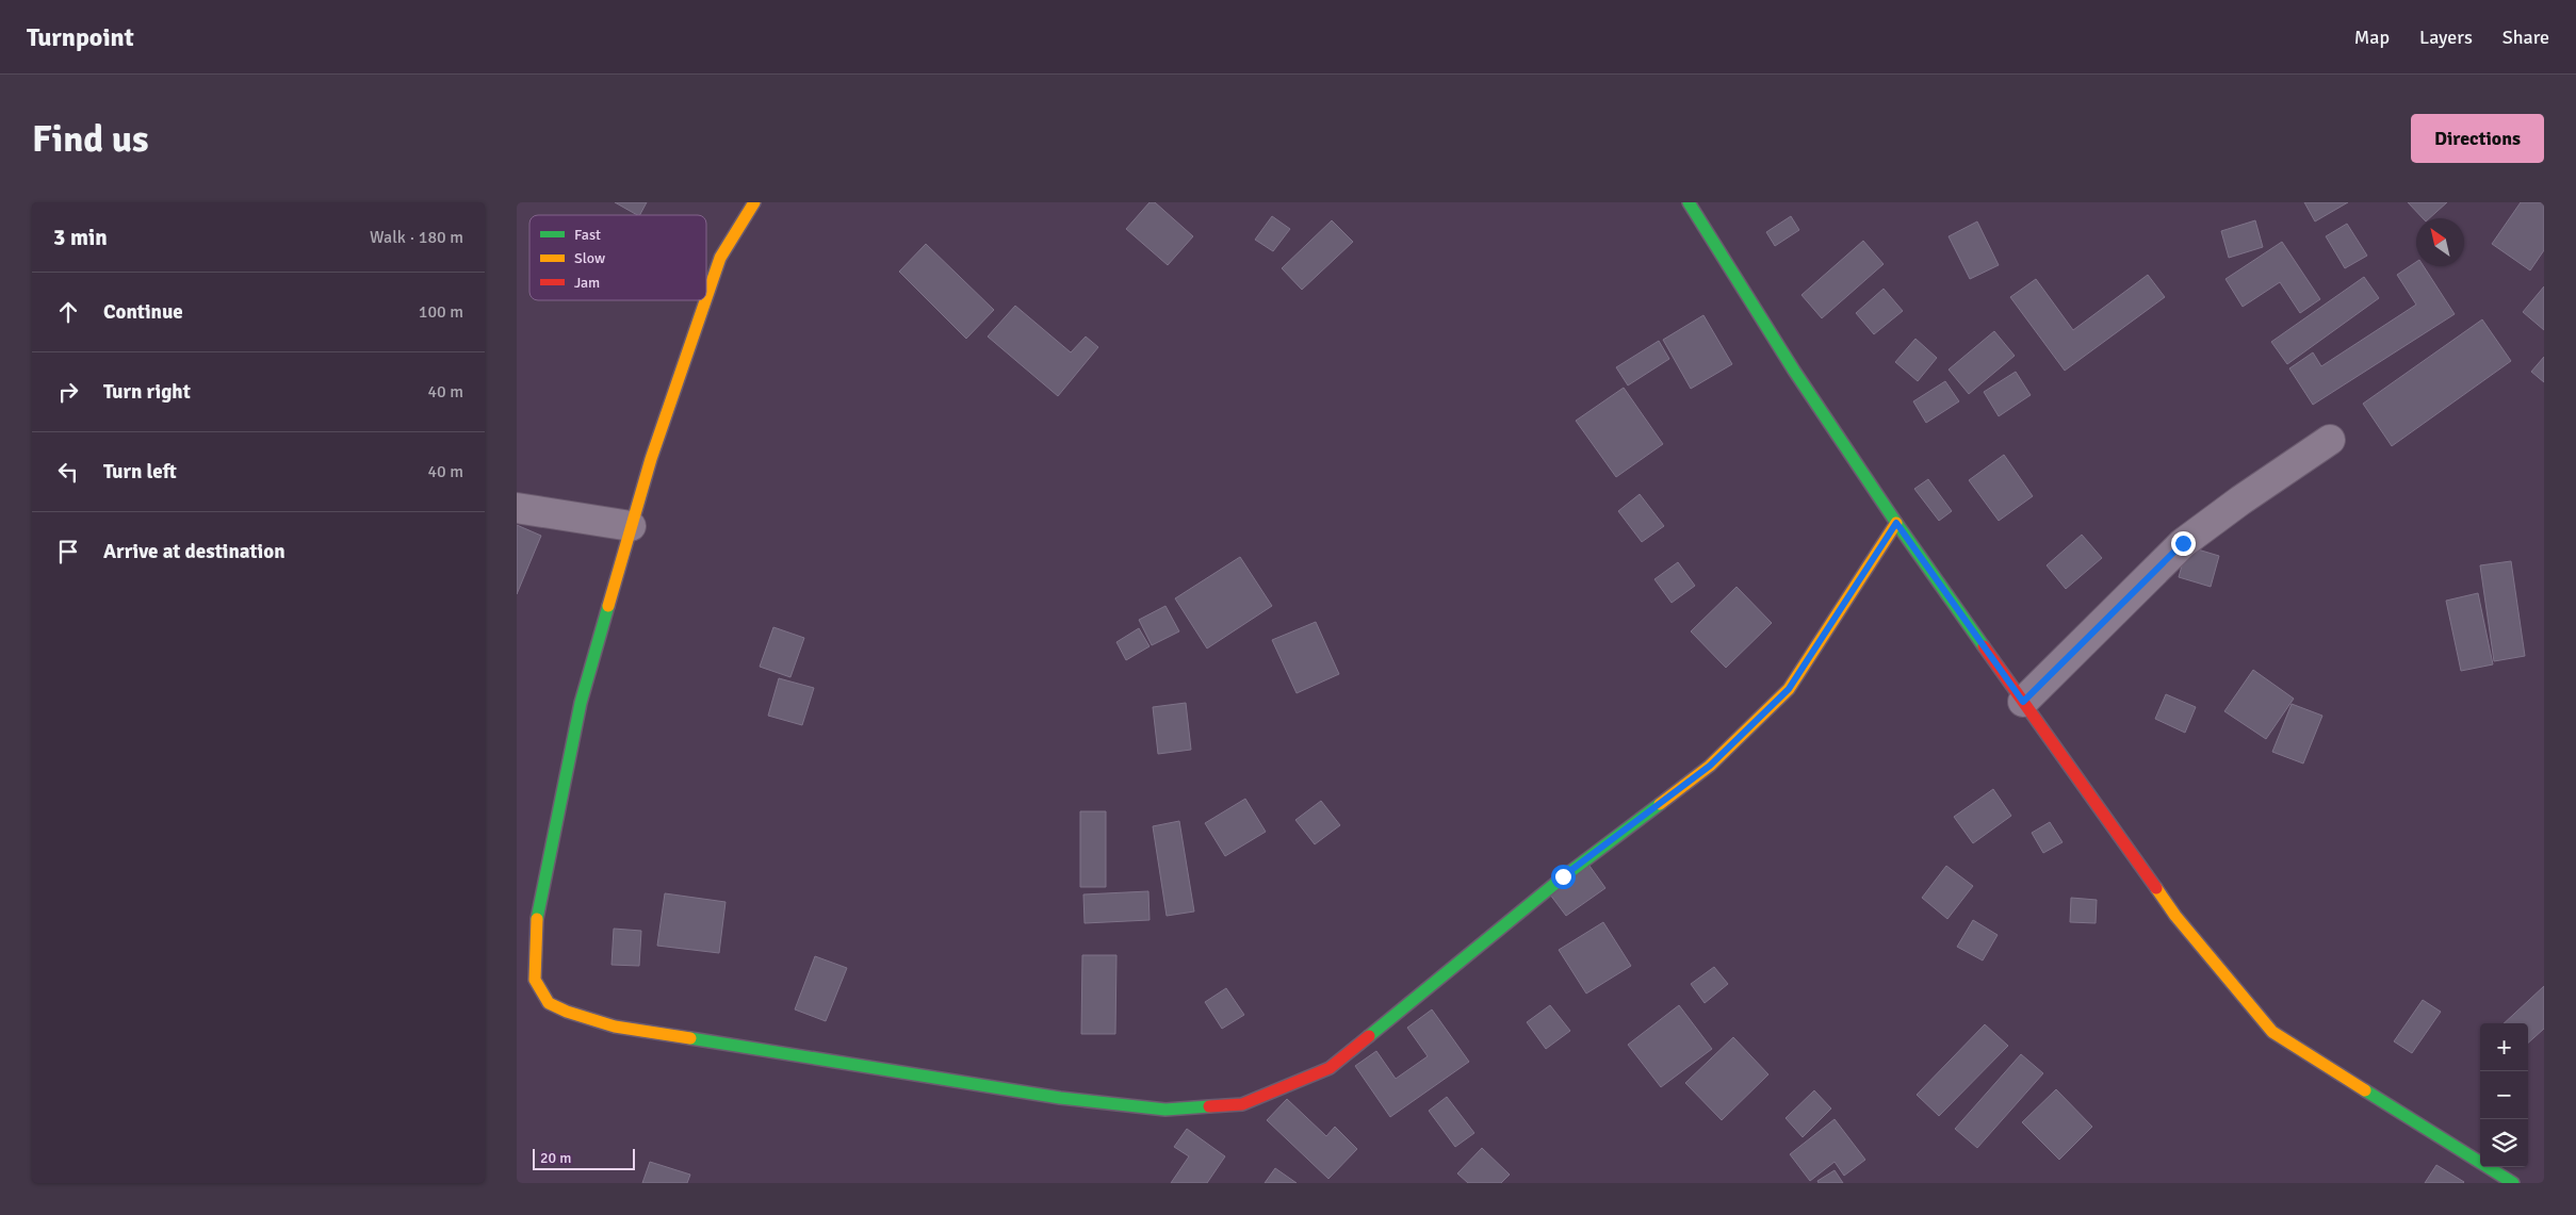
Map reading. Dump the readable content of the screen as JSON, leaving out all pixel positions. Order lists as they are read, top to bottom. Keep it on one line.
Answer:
{"legend":["Fast","Slow","Jam"],"scale_bar":"20 m","north":"top left","page":{"header":"Turnpoint","nav":["Map","Layers","Share"],"buttons":"Directions","title":"Find us","heading":["3 min","Walk · 180 m"],"list":[["Continue","100 m"],["Turn right","40 m"],["Turn left","40 m"],"Arrive at destination"],"map_buttons":["+","−"],"scale":"20 m"}}
